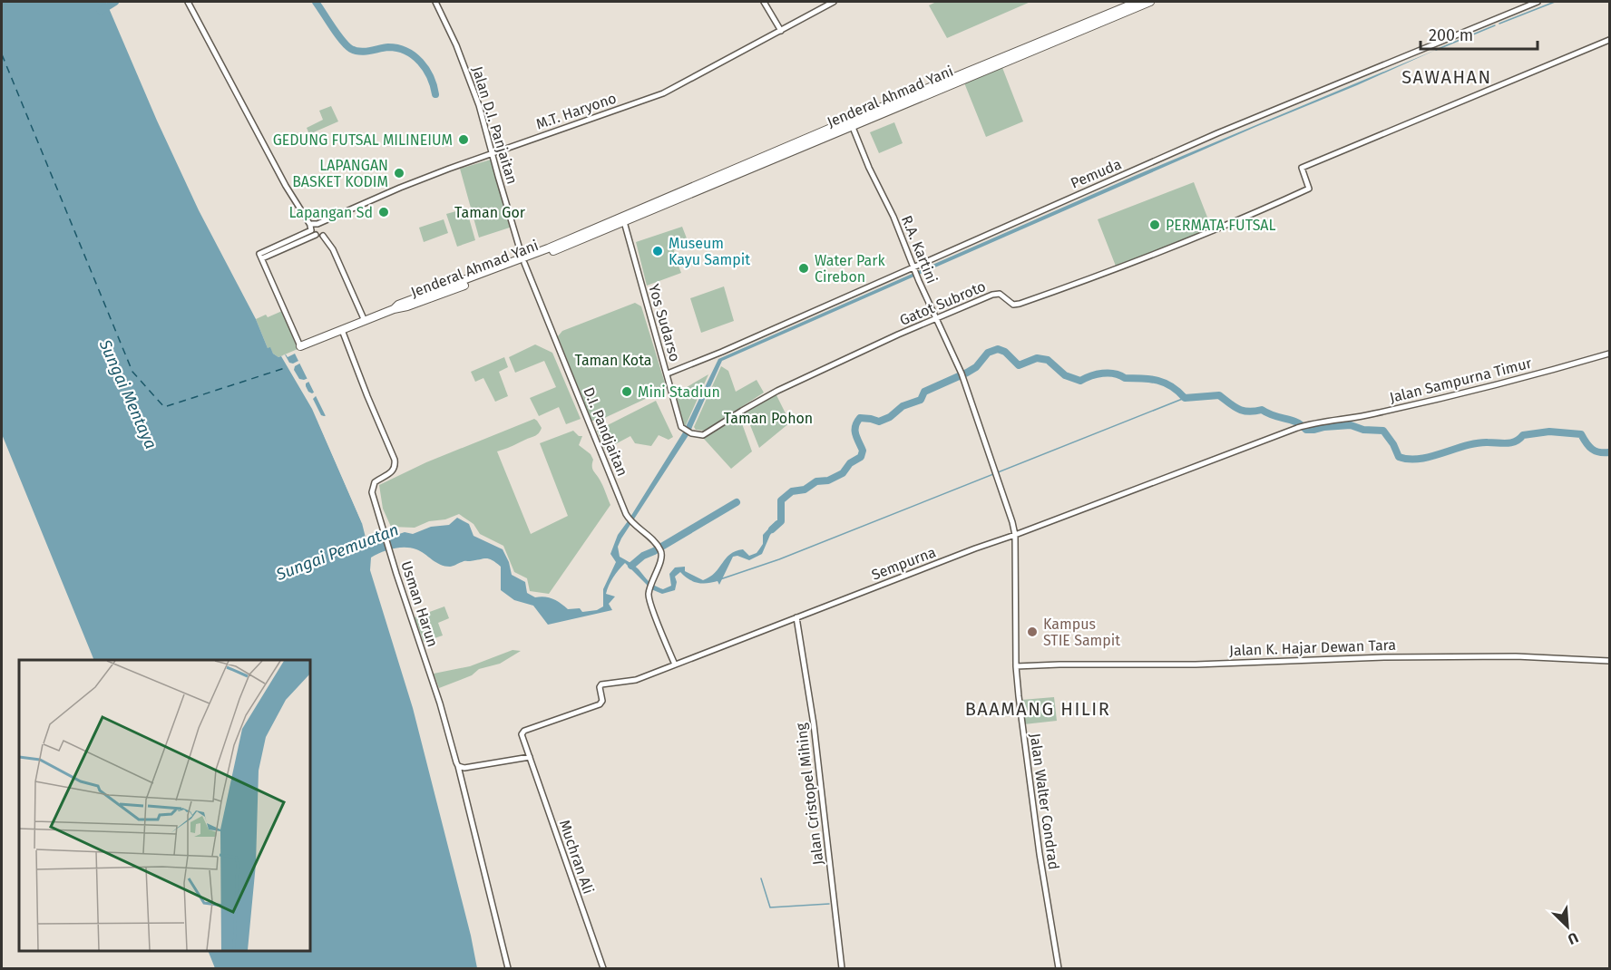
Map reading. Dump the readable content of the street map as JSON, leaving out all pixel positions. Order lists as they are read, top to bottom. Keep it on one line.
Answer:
{"streets":{"highway":["Jenderal Ahmad Yani"],"street":["M.T. Haryono","Jalan D.I. Panjaitan","Pemuda","R.A. Kartini","Gatot Subroto","Yos Sudarso","Jalan Sampurna Timur","D.I. Pandjaitan","Sempurna","Usman Harun","Jalan K. Hajar Dewan Tara","Jalan Cristopel Mihing","Jalan Walter Condrad","Muchran Ali"]},"crossings":[["Jenderal Ahmad Yani","Jalan D.I. Panjaitan"],["Jenderal Ahmad Yani","R.A. Kartini"],["Jenderal Ahmad Yani","Yos Sudarso"],["Jenderal Ahmad Yani","D.I. Pandjaitan"],["Jenderal Ahmad Yani","Usman Harun"],["M.T. Haryono","Jalan D.I. Panjaitan"],["Jalan D.I. Panjaitan","D.I. Pandjaitan"],["Pemuda","R.A. Kartini"],["Pemuda","Yos Sudarso"],["R.A. Kartini","Gatot Subroto"],["R.A. Kartini","Jalan Walter Condrad"],["Gatot Subroto","Yos Sudarso"],["Jalan Sampurna Timur","Sempurna"],["D.I. Pandjaitan","Sempurna"],["Sempurna","Jalan Cristopel Mihing"],["Sempurna","Jalan Walter Condrad"],["Sempurna","Muchran Ali"],["Jalan K. Hajar Dewan Tara","Jalan Walter Condrad"]],"districts":["SAWAHAN","BAAMANG HILIR"],"water":["Sungai Mentaya","Sungai Pemuatan"],"parks":["Taman Gor","Taman Kota","Taman Pohon"],"places":["GEDUNG FUTSAL MILINEIUM","LAPANGAN BASKET KODIM","Lapangan Sd","PERMATA FUTSAL","Museum Kayu Sampit","Water Park Cirebon","Mini Stadiun","Kampus STIE Sampit"],"scale_bar":"200 m","north":"bottom right"}
